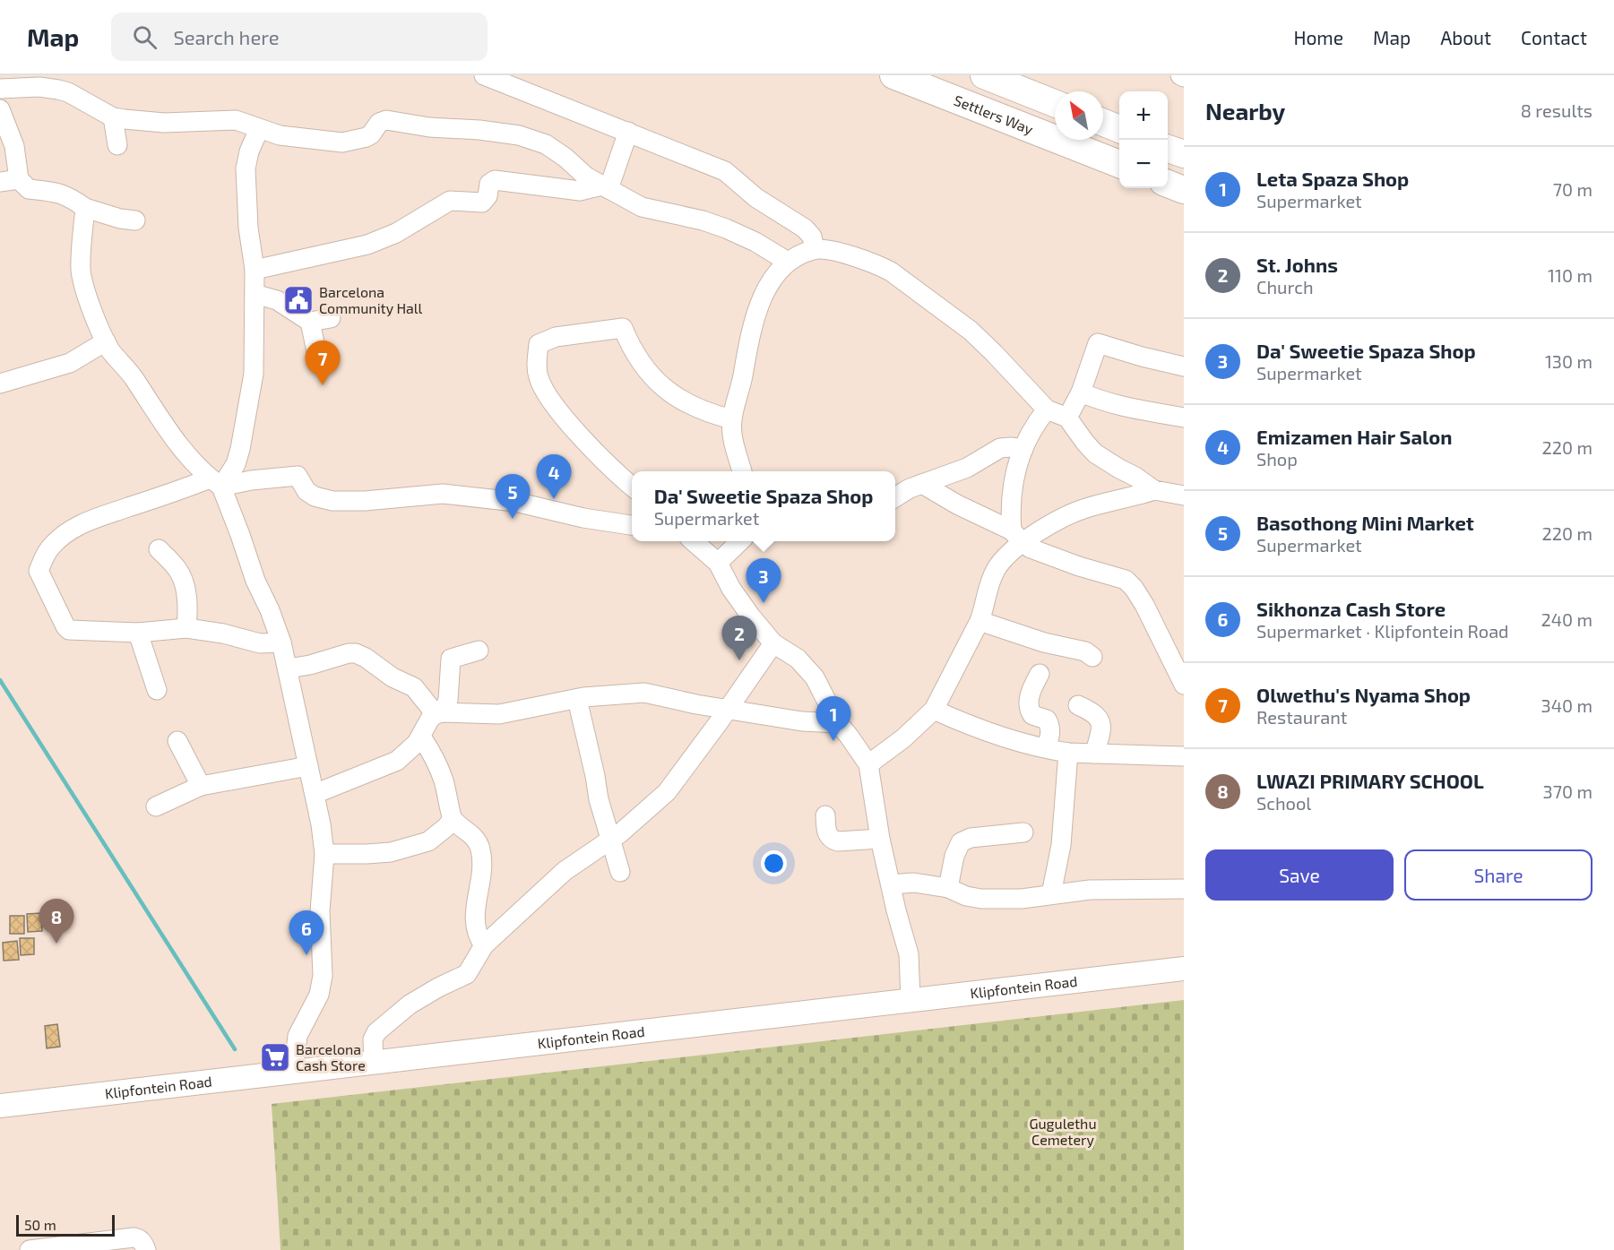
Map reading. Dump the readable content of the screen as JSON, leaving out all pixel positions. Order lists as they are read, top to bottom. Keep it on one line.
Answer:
{"streets":{"highway":["Settlers Way"],"main road":["Klipfontein Road"]},"parks":["Gugulethu Cemetery"],"places":{"public building":["Barcelona Community Hall"],"supermarket":["Barcelona Cash Store"]},"scale_bar":"50 m","north":"top left","page":{"header":"Map","search":"Search here","nav":["Home","Map","About","Contact"],"heading":["Nearby","8 results"],"map_buttons":["+","−"],"list":[{"mark":"1","name":"Leta Spaza Shop","note":"Supermarket","value":"70 m"},{"mark":"2","name":"St. Johns","note":"Church","value":"110 m"},{"mark":"3","name":"Da' Sweetie Spaza Shop","note":"Supermarket","value":"130 m"},{"mark":"4","name":"Emizamen Hair Salon","note":"Shop","value":"220 m"},{"mark":"5","name":"Basothong Mini Market","note":"Supermarket","value":"220 m"},{"mark":"6","name":"Sikhonza Cash Store","note":"Supermarket · Klipfontein Road","value":"240 m"},{"mark":"7","name":"Olwethu's Nyama Shop","note":"Restaurant","value":"340 m"},{"mark":"8","name":"LWAZI PRIMARY SCHOOL","note":"School","value":"370 m"}],"pins":["7","4","5","3","2","1","8","6"],"popup":["Da' Sweetie Spaza Shop","Supermarket"],"buttons":["Save","Share"],"scale":"50 m"}}
